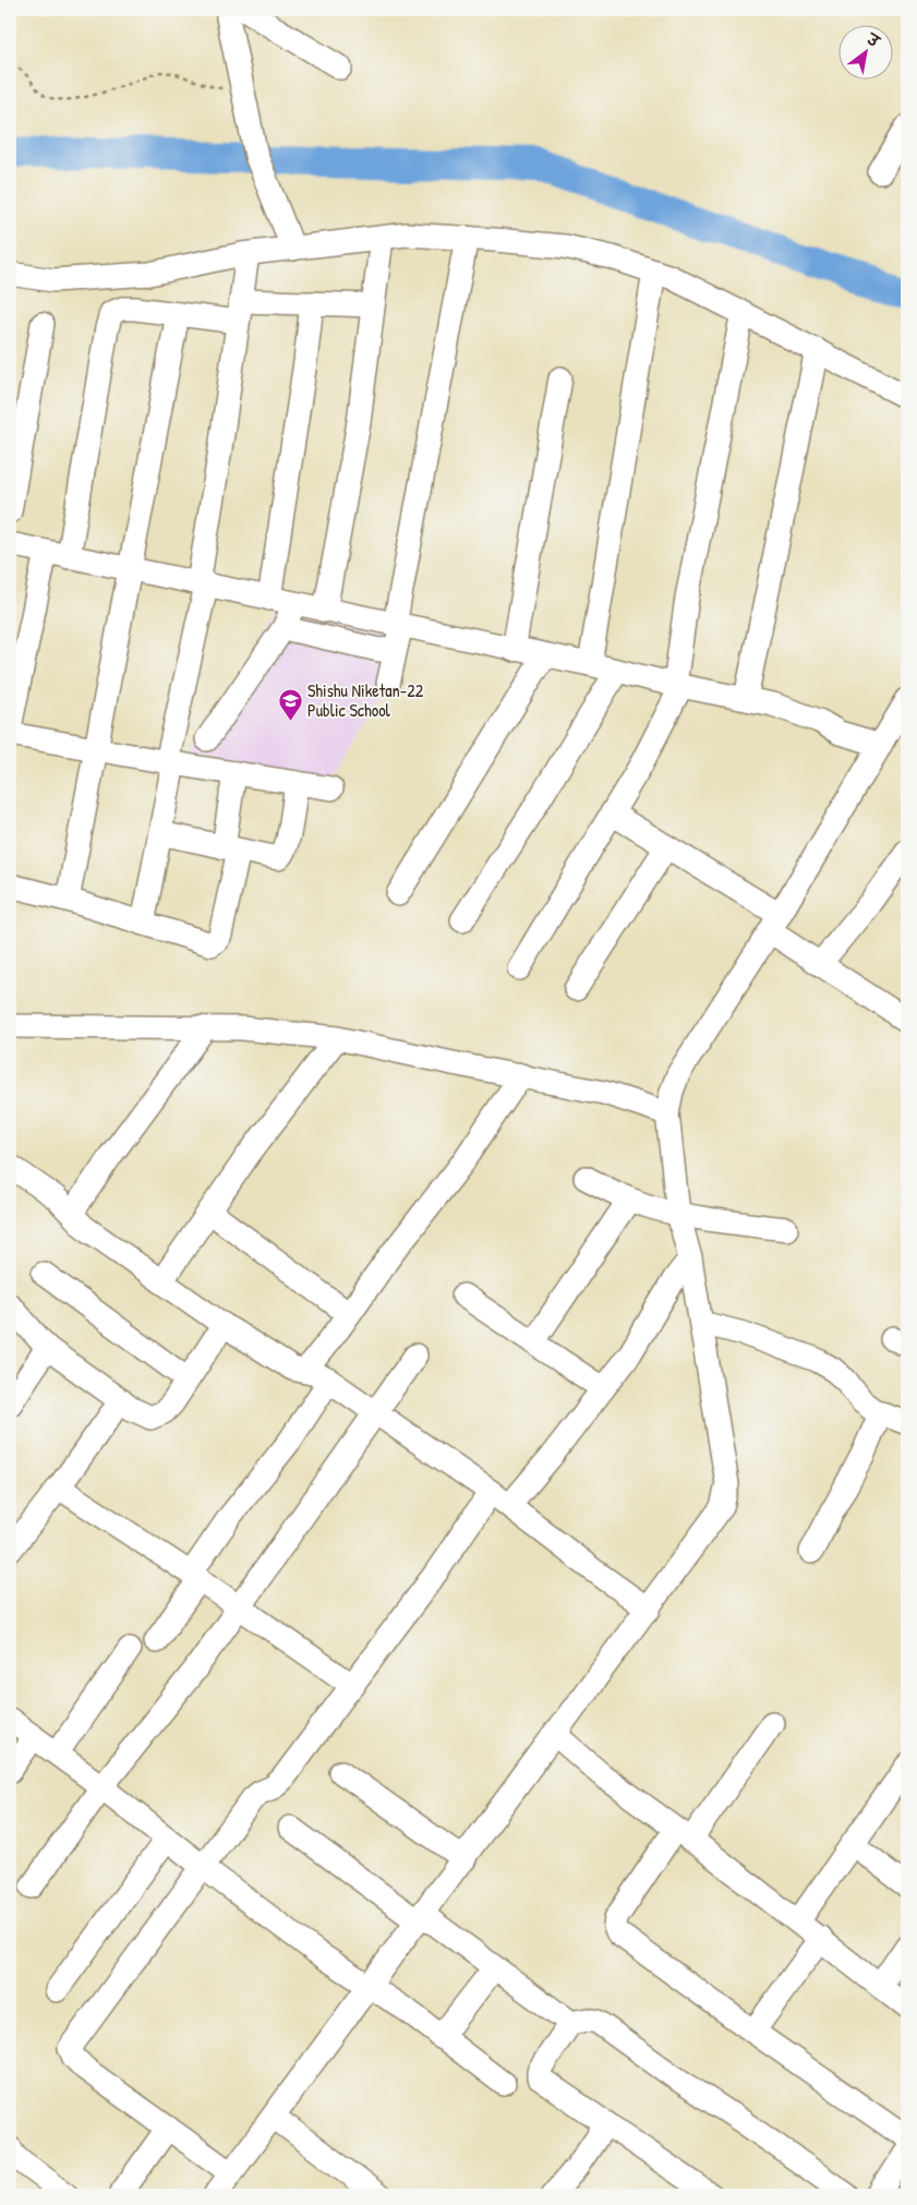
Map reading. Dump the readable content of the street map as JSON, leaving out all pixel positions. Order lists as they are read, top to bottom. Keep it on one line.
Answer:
{"places":{"school or university":["Shishu Niketan-22 Public School"]},"north":"top right"}
